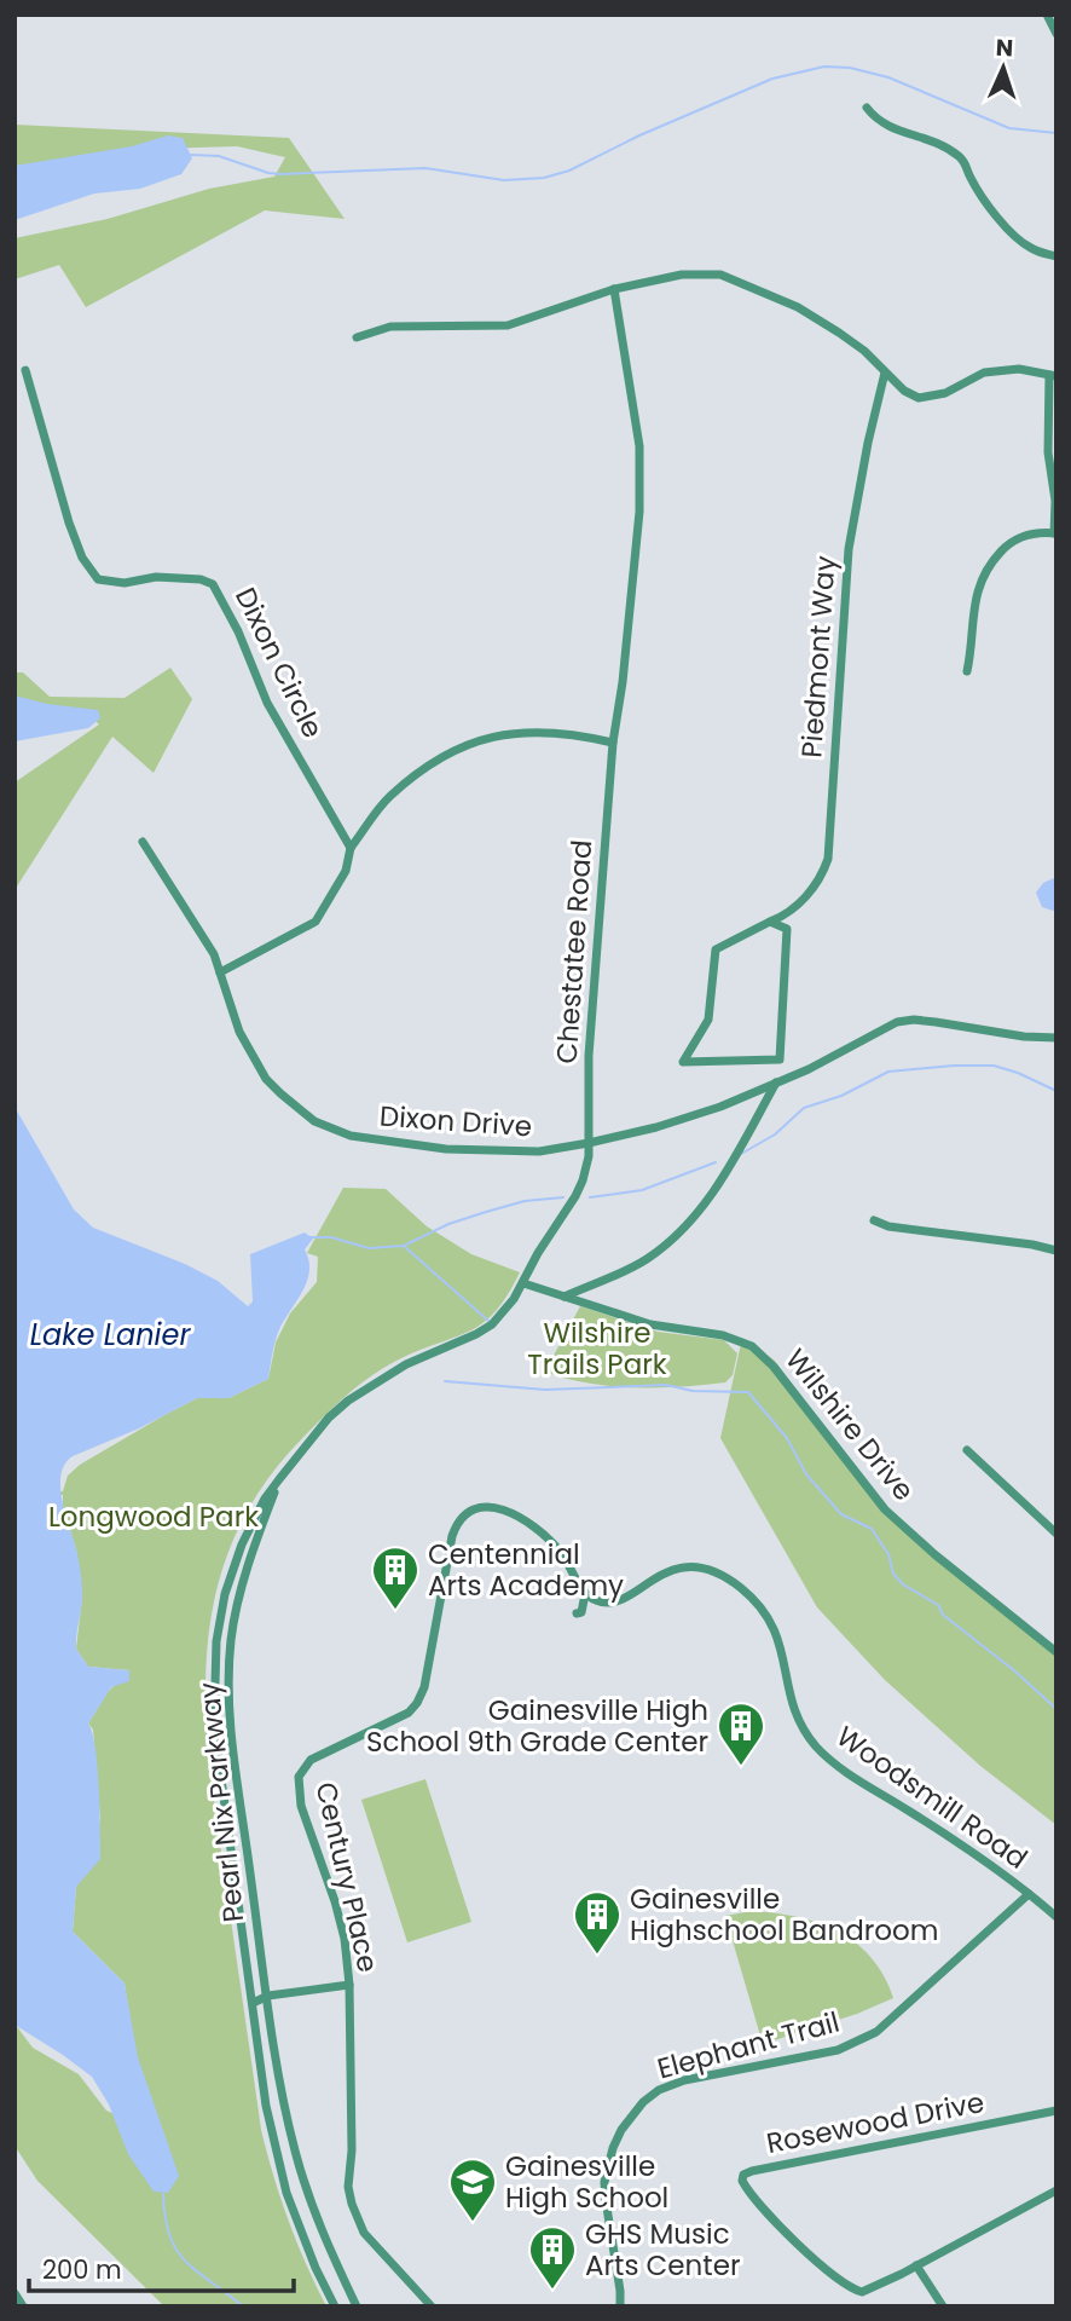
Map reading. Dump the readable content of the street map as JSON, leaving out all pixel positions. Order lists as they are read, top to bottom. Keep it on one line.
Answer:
{"streets":{"street":["Piedmont Way","Dixon Circle","Chestatee Road","Dixon Drive","Wilshire Drive","Woodsmill Road","Pearl Nix Parkway","Century Place","Elephant Trail","Rosewood Drive"]},"crossings":[["Chestatee Road","Dixon Drive"],["Chestatee Road","Wilshire Drive"],["Chestatee Road","Pearl Nix Parkway"],["Woodsmill Road","Century Place"],["Woodsmill Road","Elephant Trail"]],"water":["Lake Lanier"],"parks":["Wilshire Trails Park","Longwood Park"],"places":{"building":["Centennial Arts Academy","Gainesville High School 9th Grade Center","Gainesville Highschool Bandroom","GHS Music Arts Center"],"school or university":["Gainesville High School"]},"scale_bar":"200 m","north":"top"}
